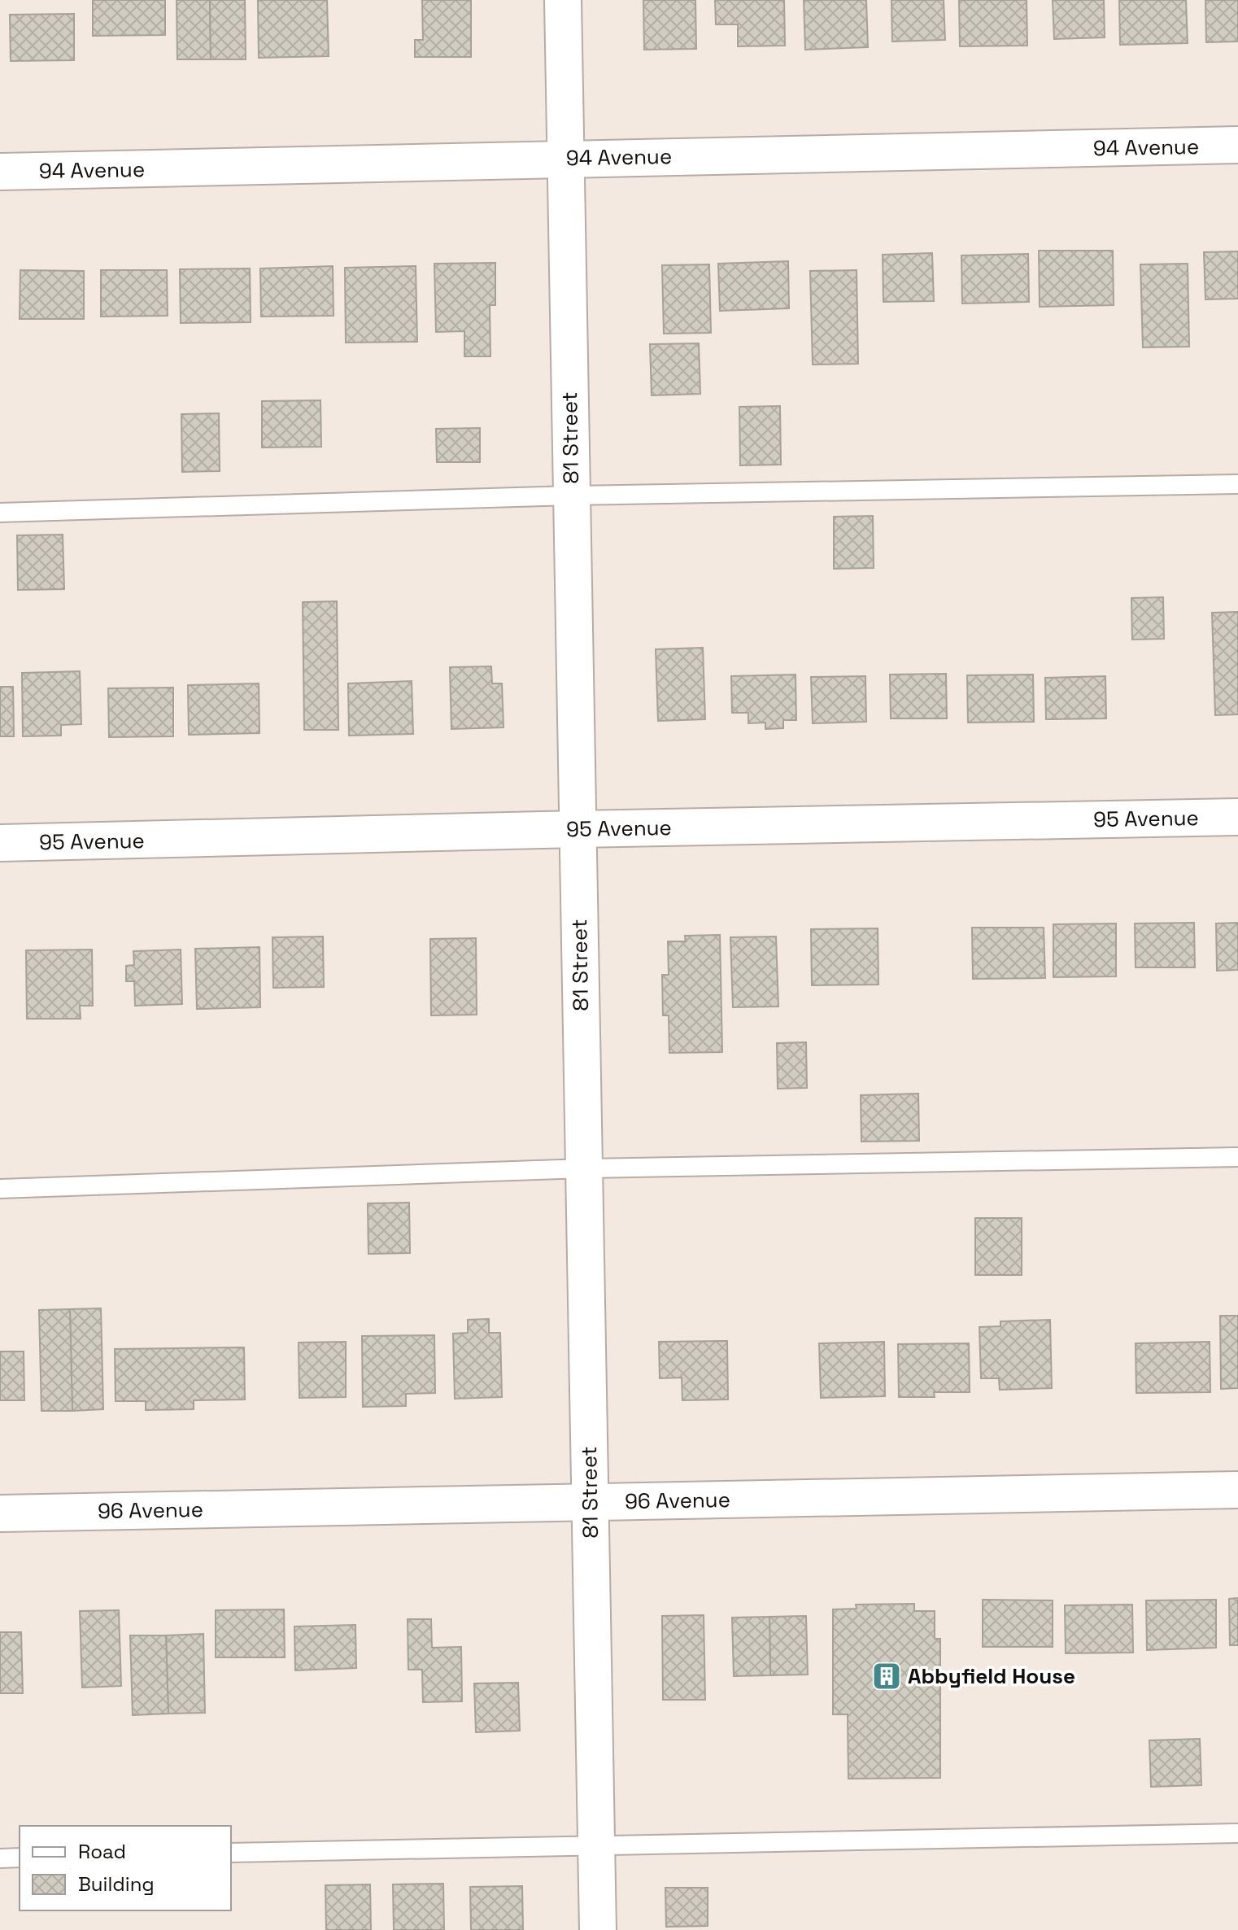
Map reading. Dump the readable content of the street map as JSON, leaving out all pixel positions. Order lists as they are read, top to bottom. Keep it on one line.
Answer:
{"streets":{"street":["94 Avenue","81 Street","95 Avenue","96 Avenue"]},"crossings":[["94 Avenue","81 Street"],["81 Street","95 Avenue"],["81 Street","96 Avenue"]],"places":{"building":["Abbyfield House"]},"legend":["Road","Building"]}
